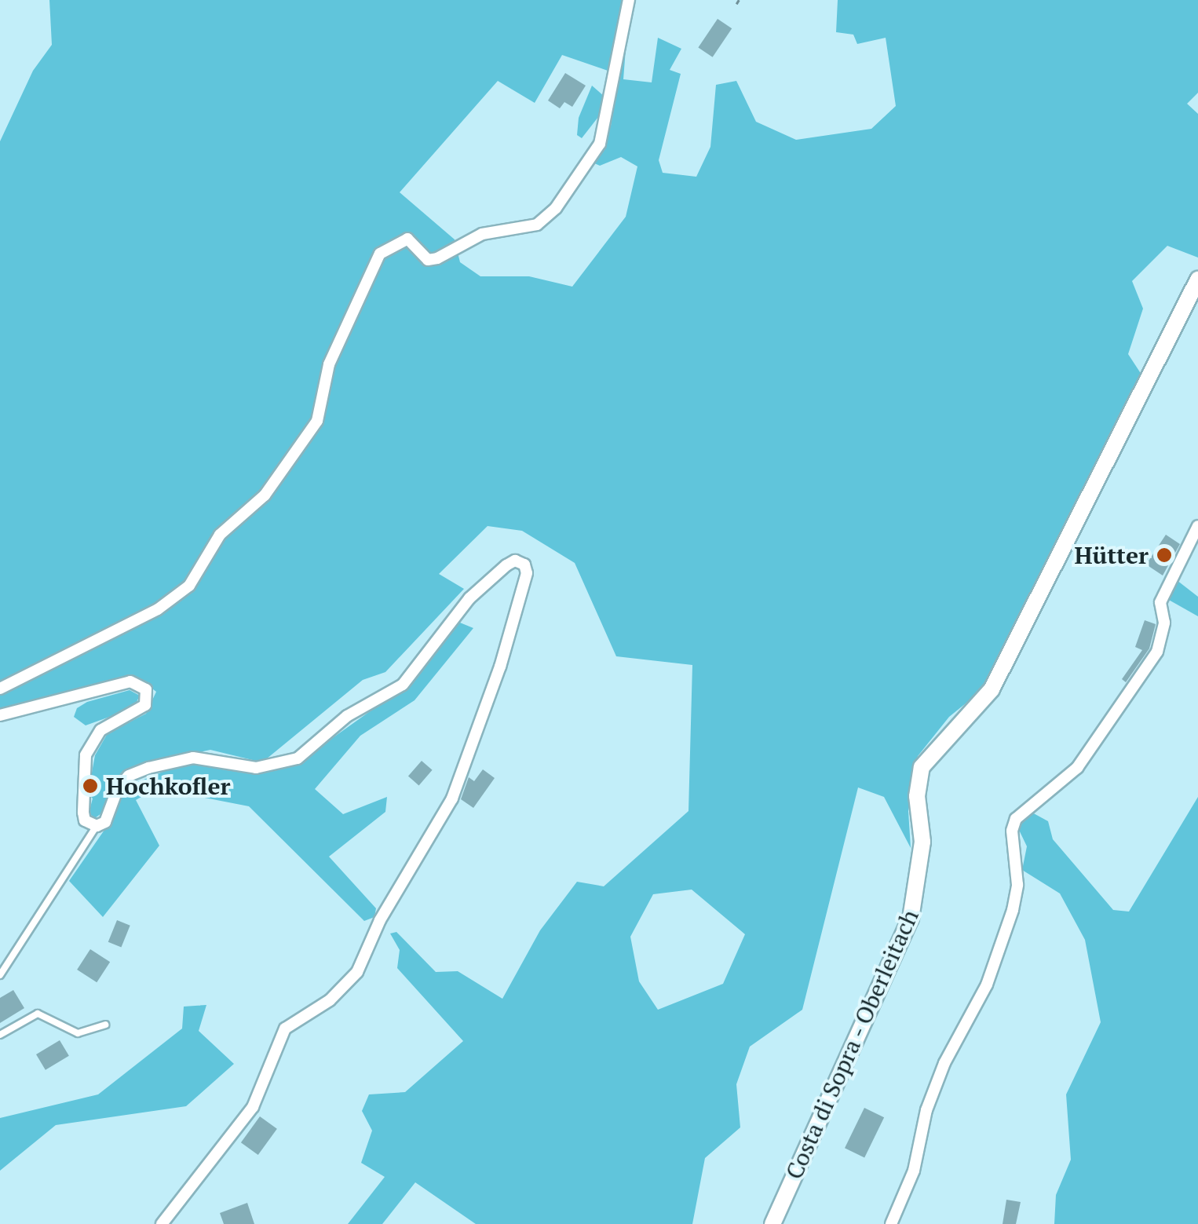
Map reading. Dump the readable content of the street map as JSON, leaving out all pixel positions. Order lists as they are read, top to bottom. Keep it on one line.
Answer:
{"streets":{"main road":["Costa di Sopra - Oberleitach"]},"places":["Hütter","Hochkofler"]}
